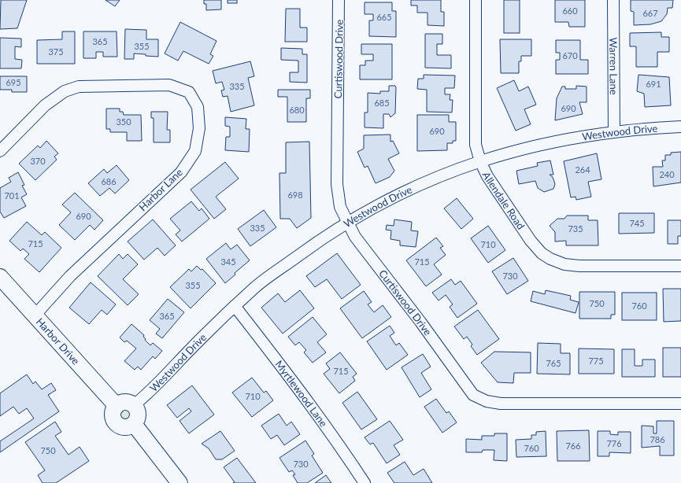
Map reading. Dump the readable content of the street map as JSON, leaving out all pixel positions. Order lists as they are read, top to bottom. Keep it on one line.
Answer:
{"streets":{"street":["Curtiswood Drive","Warren Lane","Westwood Drive","Harbor Lane","Allendale Road","Harbor Drive","Myrtlewood Lane"]},"crossings":[["Curtiswood Drive","Westwood Drive"],["Warren Lane","Westwood Drive"],["Westwood Drive","Allendale Road"],["Westwood Drive","Harbor Drive"],["Westwood Drive","Myrtlewood Lane"],["Harbor Lane","Harbor Drive"]],"house_numbers":["660","667","665","365","355","375","670","695","691","335","685","690","680","350","690","370","264","240","686","698","701","690","745","335","735","715","710","345","715","730","355","750","760","365","775","765","715","710","786","776","766","760","750","730"]}
